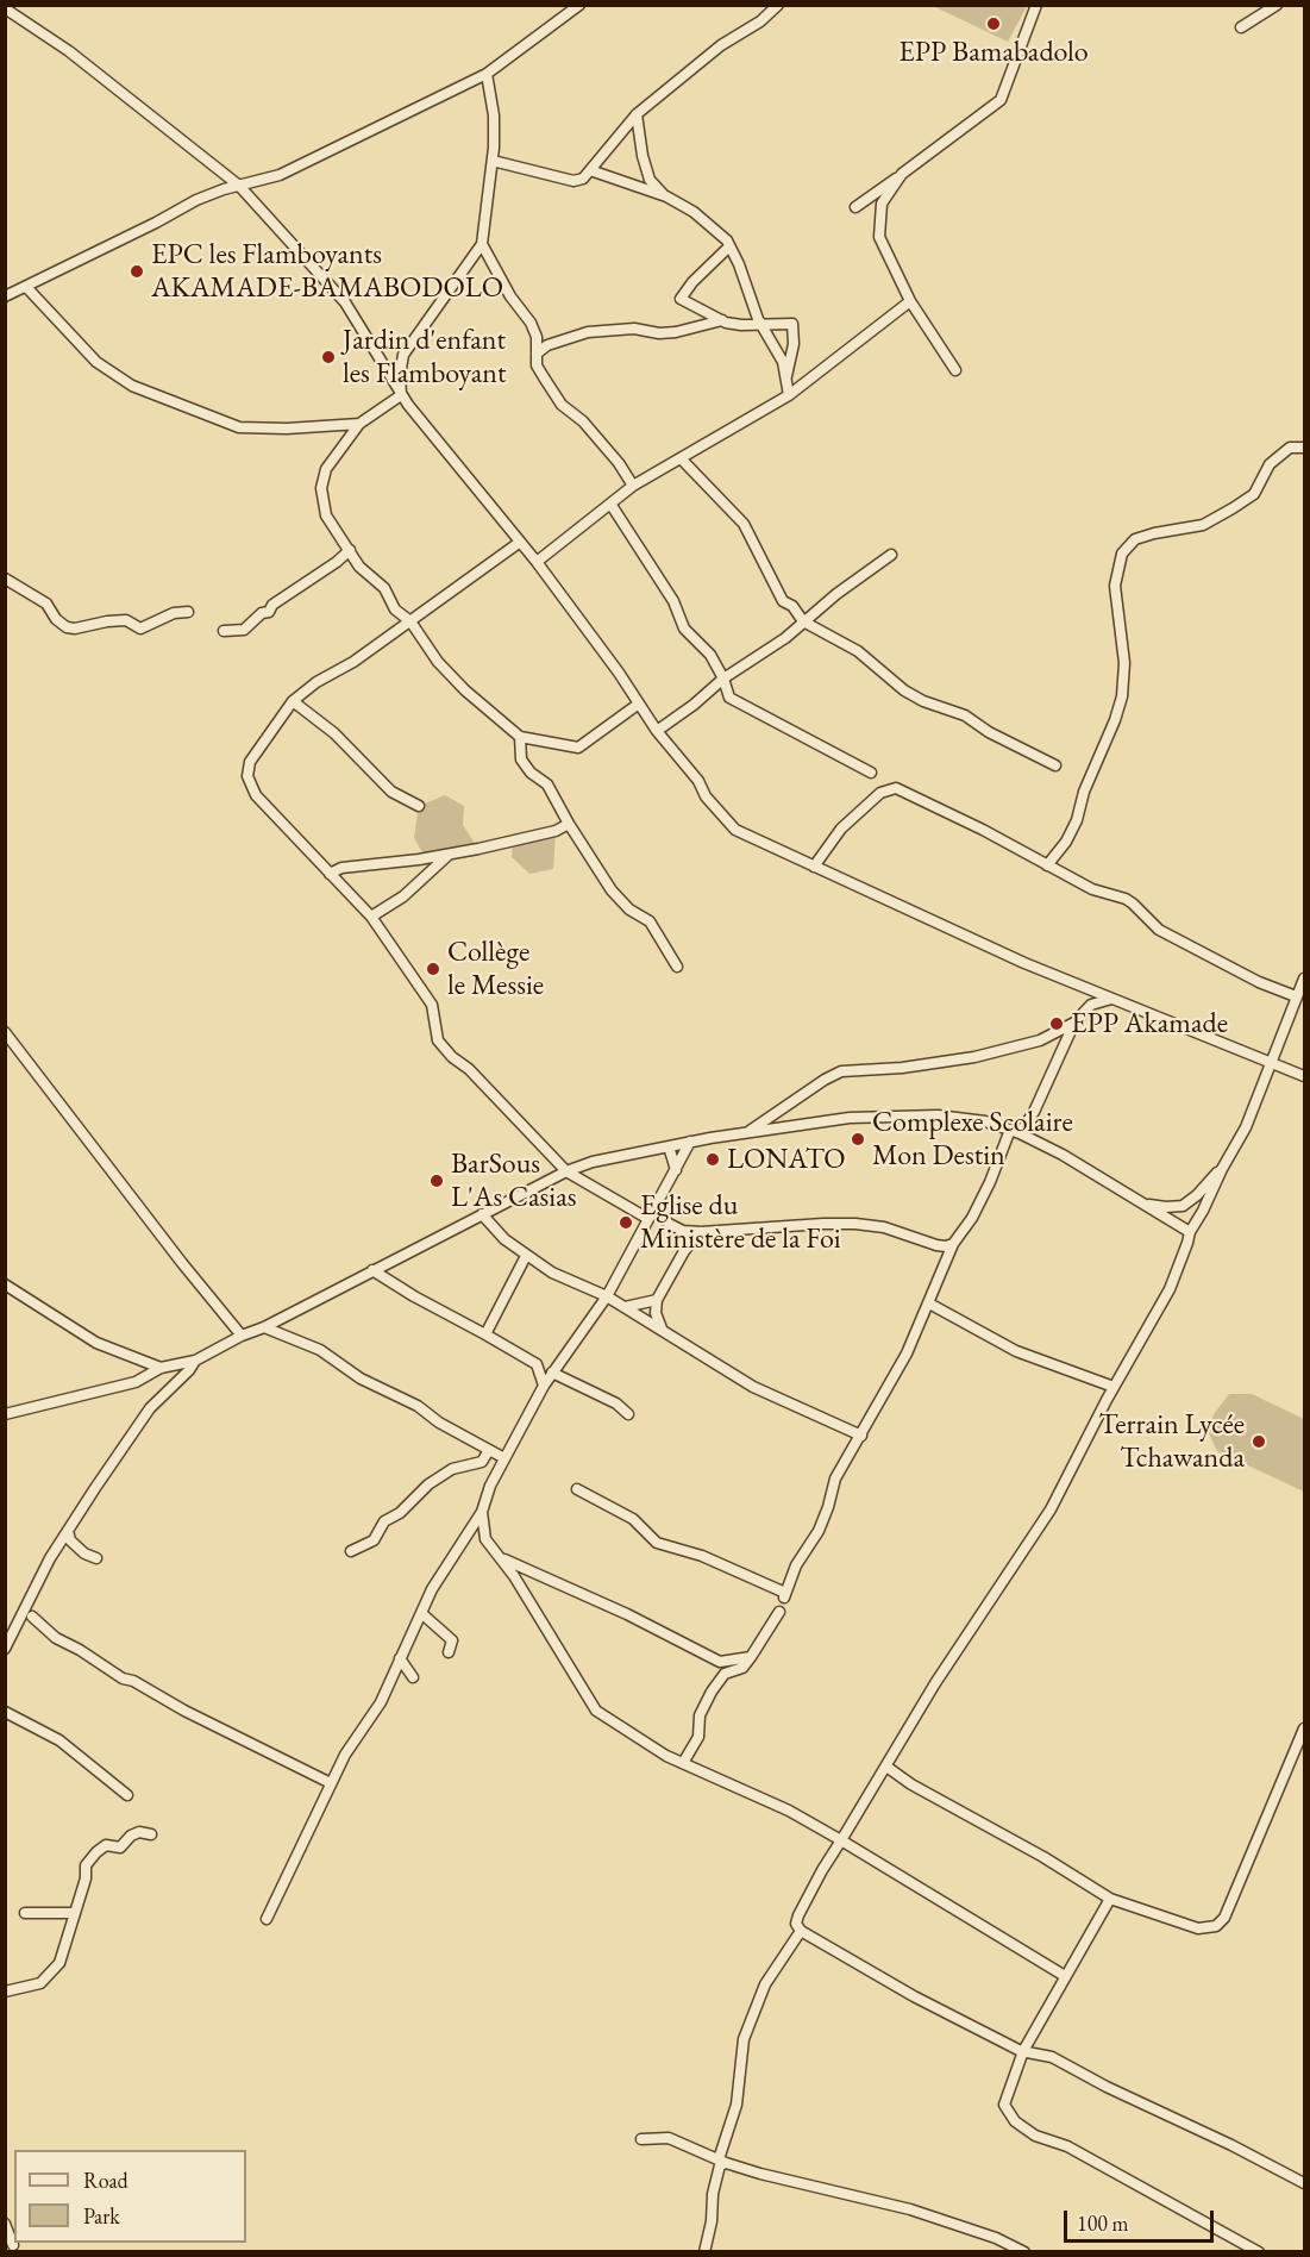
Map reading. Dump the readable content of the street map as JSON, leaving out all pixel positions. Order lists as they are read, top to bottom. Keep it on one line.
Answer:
{"places":["EPP Bamabadolo","EPC les Flamboyants AKAMADE-BAMABODOLO","Jardin d'enfant les Flamboyant","Collège le Messie","EPP Akamade","Complexe Scolaire Mon Destin","LONATO","BarSous L'As Casias","Eglise du Ministère de la Foi","Terrain Lycée Tchawanda"],"legend":["Road","Park"],"scale_bar":"100 m"}
